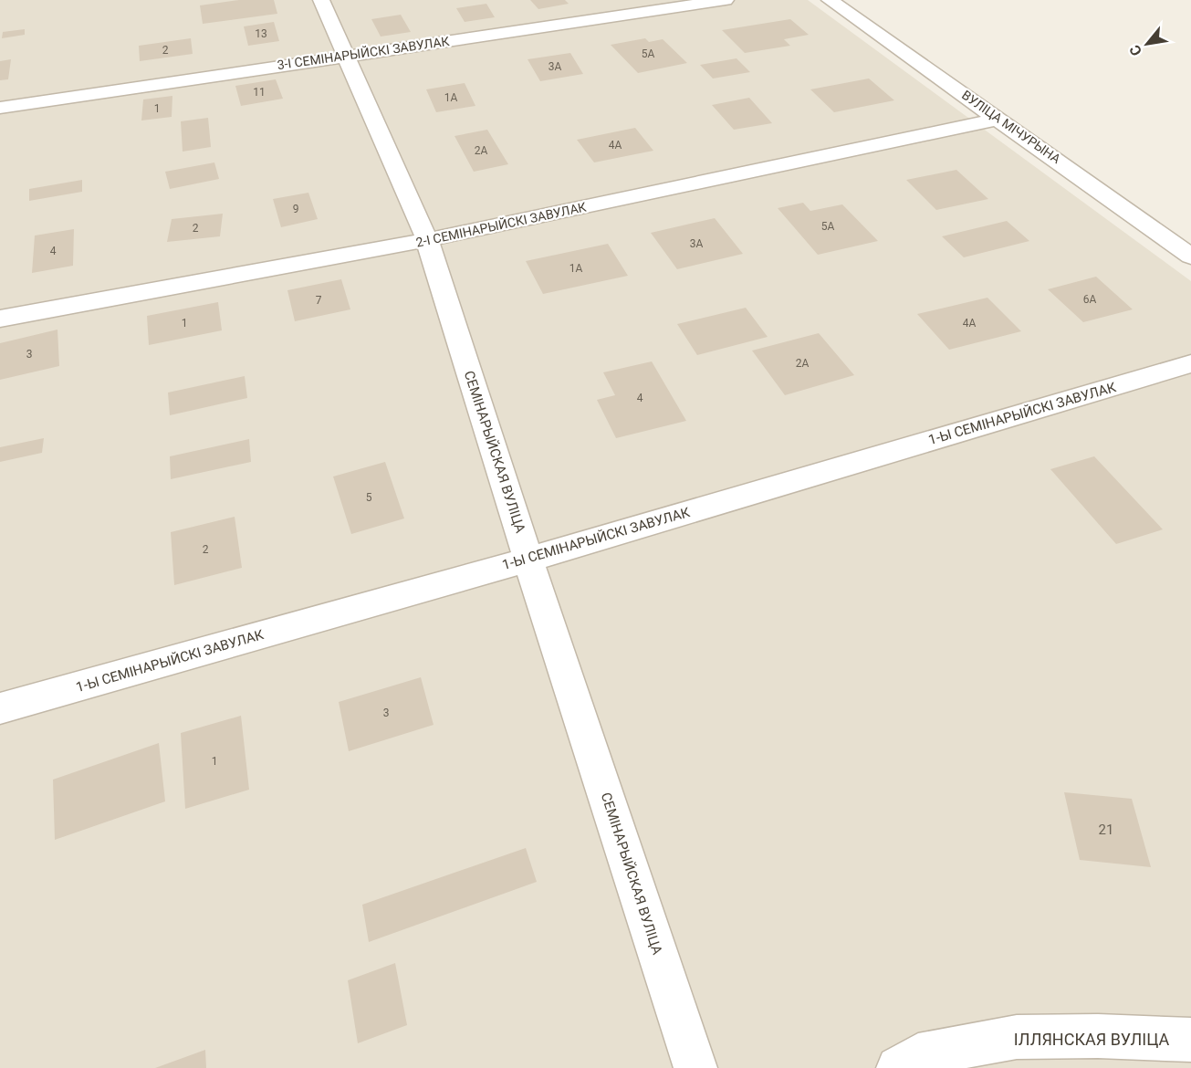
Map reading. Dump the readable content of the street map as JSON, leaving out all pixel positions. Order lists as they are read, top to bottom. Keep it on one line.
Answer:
{"streets":{"street":["3-І СЕМІНАРЫЙСКІ ЗАВУЛАК","ВУЛІЦА МІЧУРЫНА","2-І СЕМІНАРЫЙСКІ ЗАВУЛАК","1-Ы СЕМІНАРЫЙСКІ ЗАВУЛАК","СЕМІНАРЫЙСКАЯ ВУЛІЦА","ІЛЛЯНСКАЯ ВУЛІЦА"]},"crossings":[["3-І СЕМІНАРЫЙСКІ ЗАВУЛАК","СЕМІНАРЫЙСКАЯ ВУЛІЦА"],["ВУЛІЦА МІЧУРЫНА","2-І СЕМІНАРЫЙСКІ ЗАВУЛАК"],["2-І СЕМІНАРЫЙСКІ ЗАВУЛАК","СЕМІНАРЫЙСКАЯ ВУЛІЦА"],["1-Ы СЕМІНАРЫЙСКІ ЗАВУЛАК","СЕМІНАРЫЙСКАЯ ВУЛІЦА"]],"house_numbers":["13","2","5А","3А","11","1А","1","4А","2А","9","5А","2","3А","4","1А","6А","7","1","4А","3","2А","4","5","2","3","1","21"],"north":"bottom left"}
